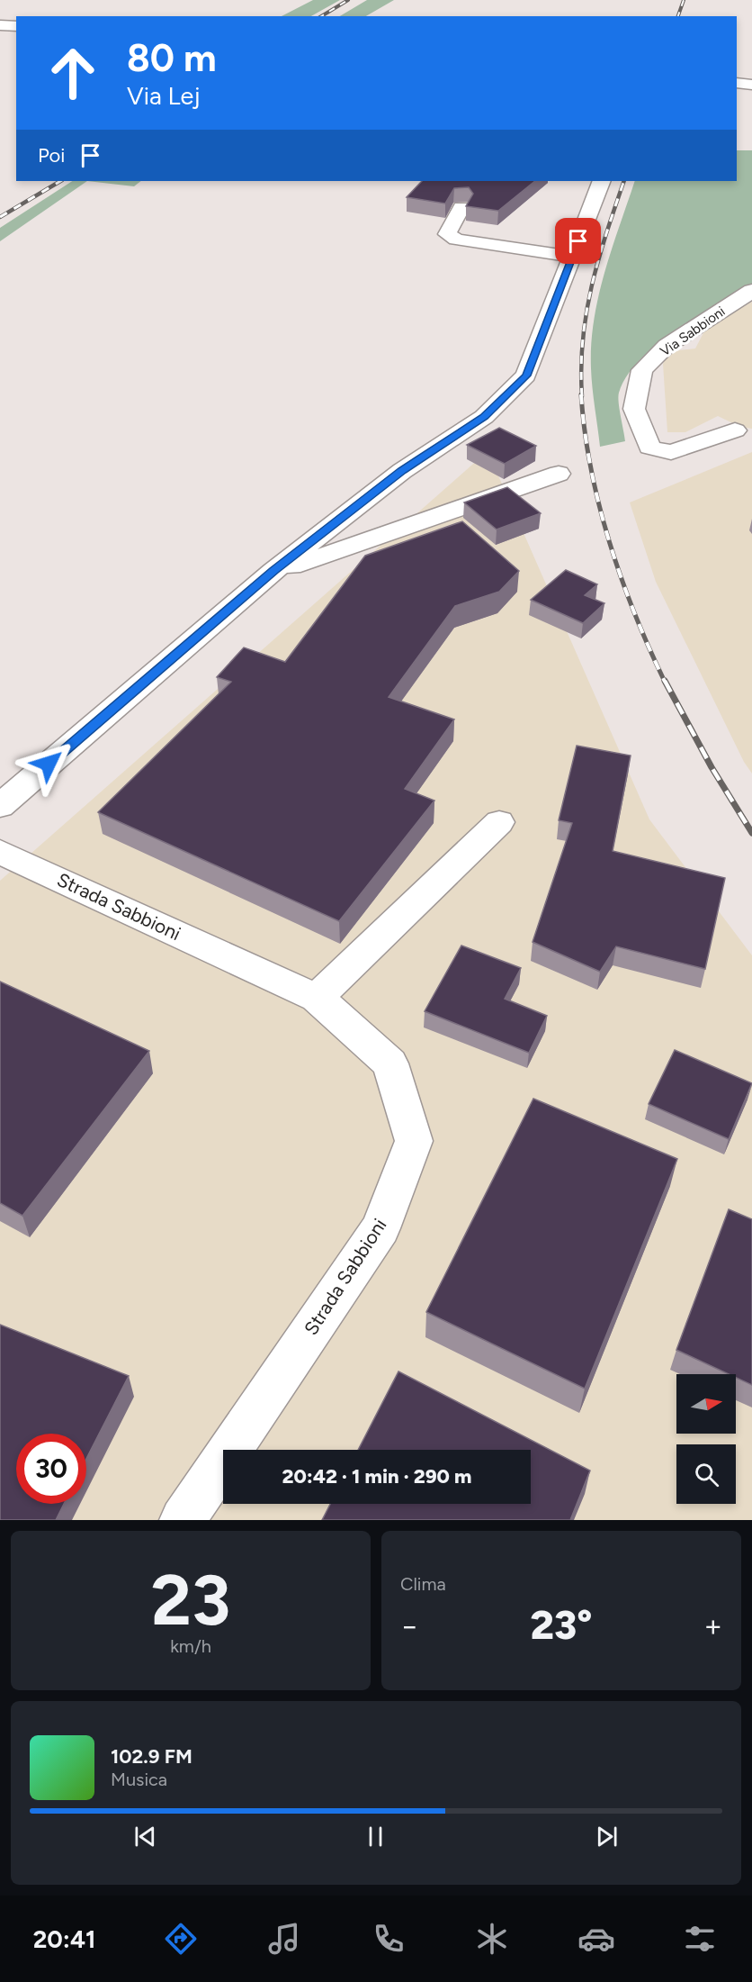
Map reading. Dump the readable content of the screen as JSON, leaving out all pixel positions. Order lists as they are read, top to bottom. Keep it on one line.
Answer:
{"streets":{"street":["Via Sabbioni","Strada Sabbioni"]},"north":"right","page":{"turn":["80 m","Via Lej"],"then":"Poi","limit":"30","trip":"20:42 · 1 min · 290 m","tile":[["23","km/h"],"Clima"],"heat":["−","23°","+"],"song":["102.9 FM","Musica"],"tabs":"20:41"}}
